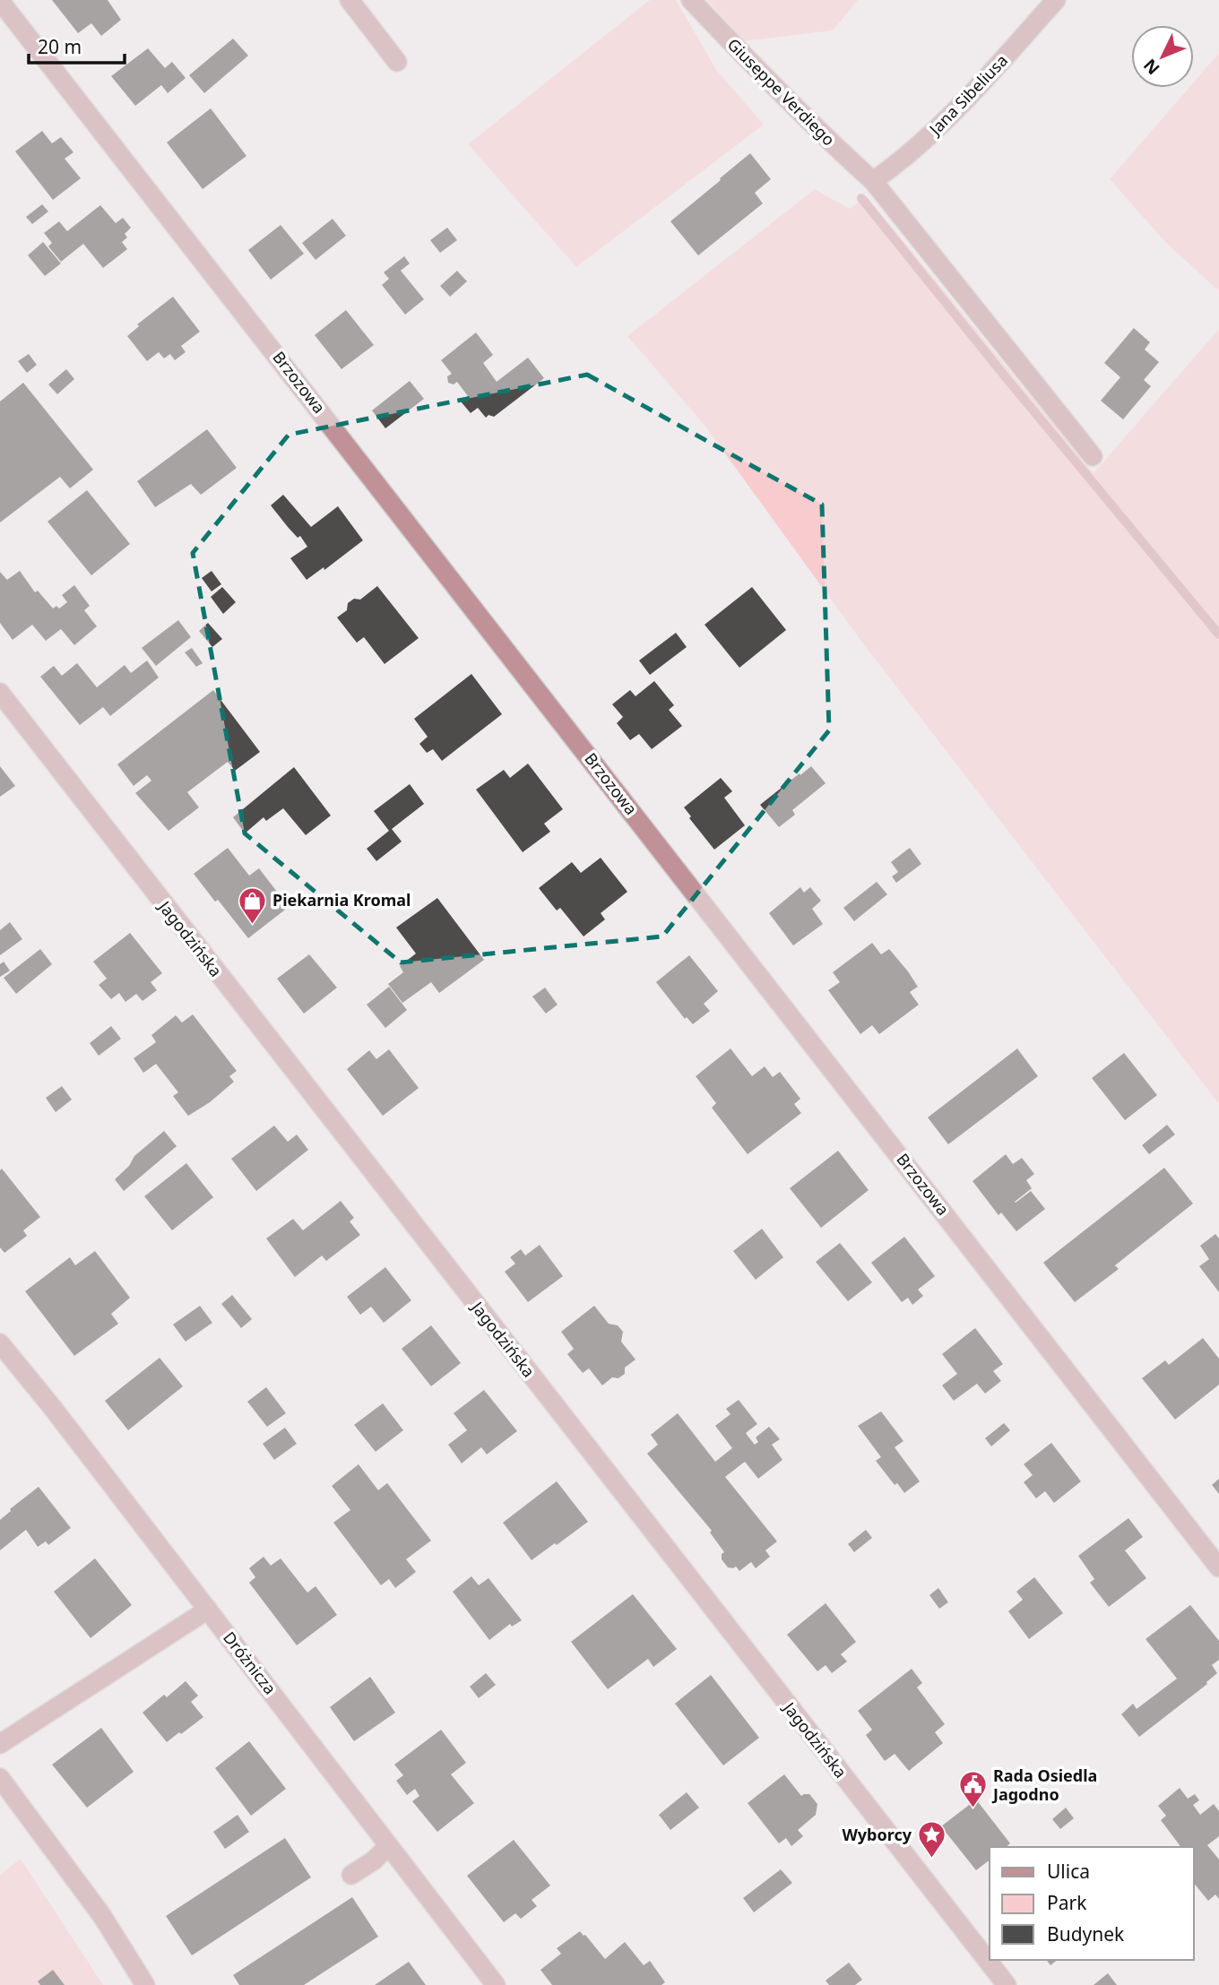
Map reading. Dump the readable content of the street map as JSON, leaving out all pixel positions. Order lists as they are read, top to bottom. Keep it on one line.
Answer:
{"streets":{"street":["Giuseppe Verdiego","Jana Sibeliusa","Brzozowa","Jagodzińska","Dróżnicza"]},"crossings":[["Giuseppe Verdiego","Jana Sibeliusa"]],"places":{"shop":["Piekarnia Kromal"],"public building":["Rada Osiedla Jagodno"],"place":["Wyborcy"]},"legend":["Ulica","Park","Budynek"],"scale_bar":"20 m","north":"bottom left"}
